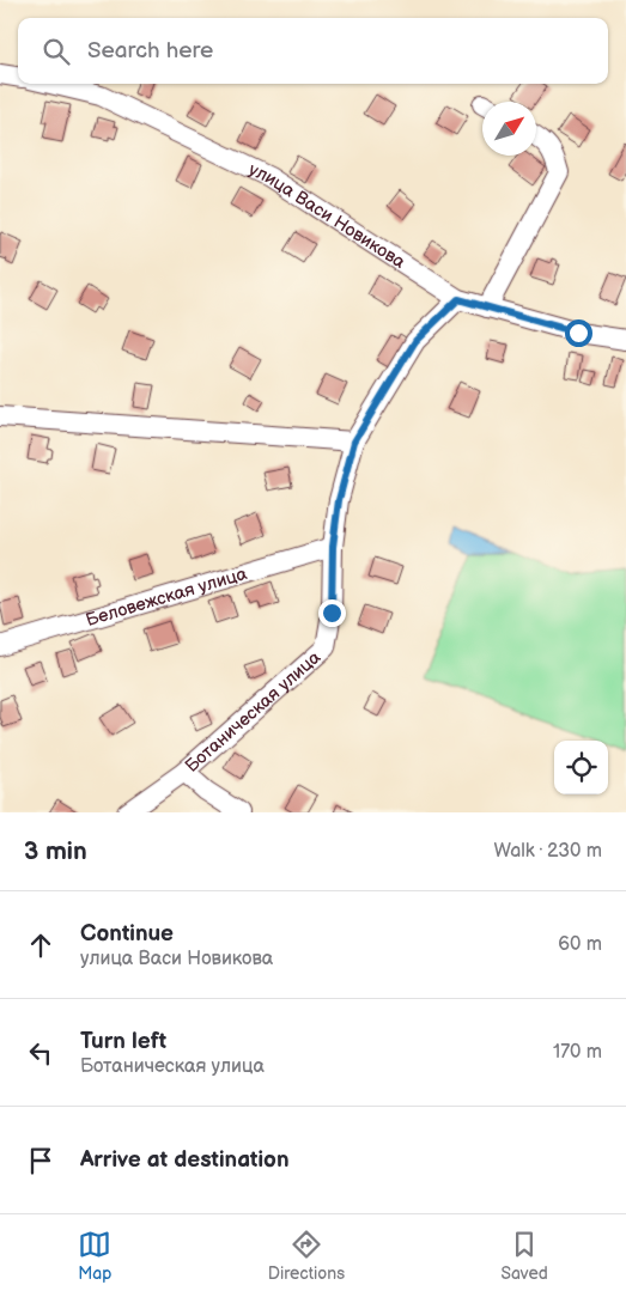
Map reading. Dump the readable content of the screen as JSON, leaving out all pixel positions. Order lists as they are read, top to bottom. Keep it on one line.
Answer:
{"streets":{"street":["улица Васи Новикова","Беловежская улица","Ботаническая улица"]},"crossings":[["улица Васи Новикова","Ботаническая улица"],["Беловежская улица","Ботаническая улица"]],"north":"top right","page":{"search":"Search here","heading":["3 min","Walk · 230 m"],"list":[["Continue","улица Васи Новикова","60 m"],["Turn left","Ботаническая улица","170 m"],"Arrive at destination"],"nav":["Map","Directions","Saved"]}}
